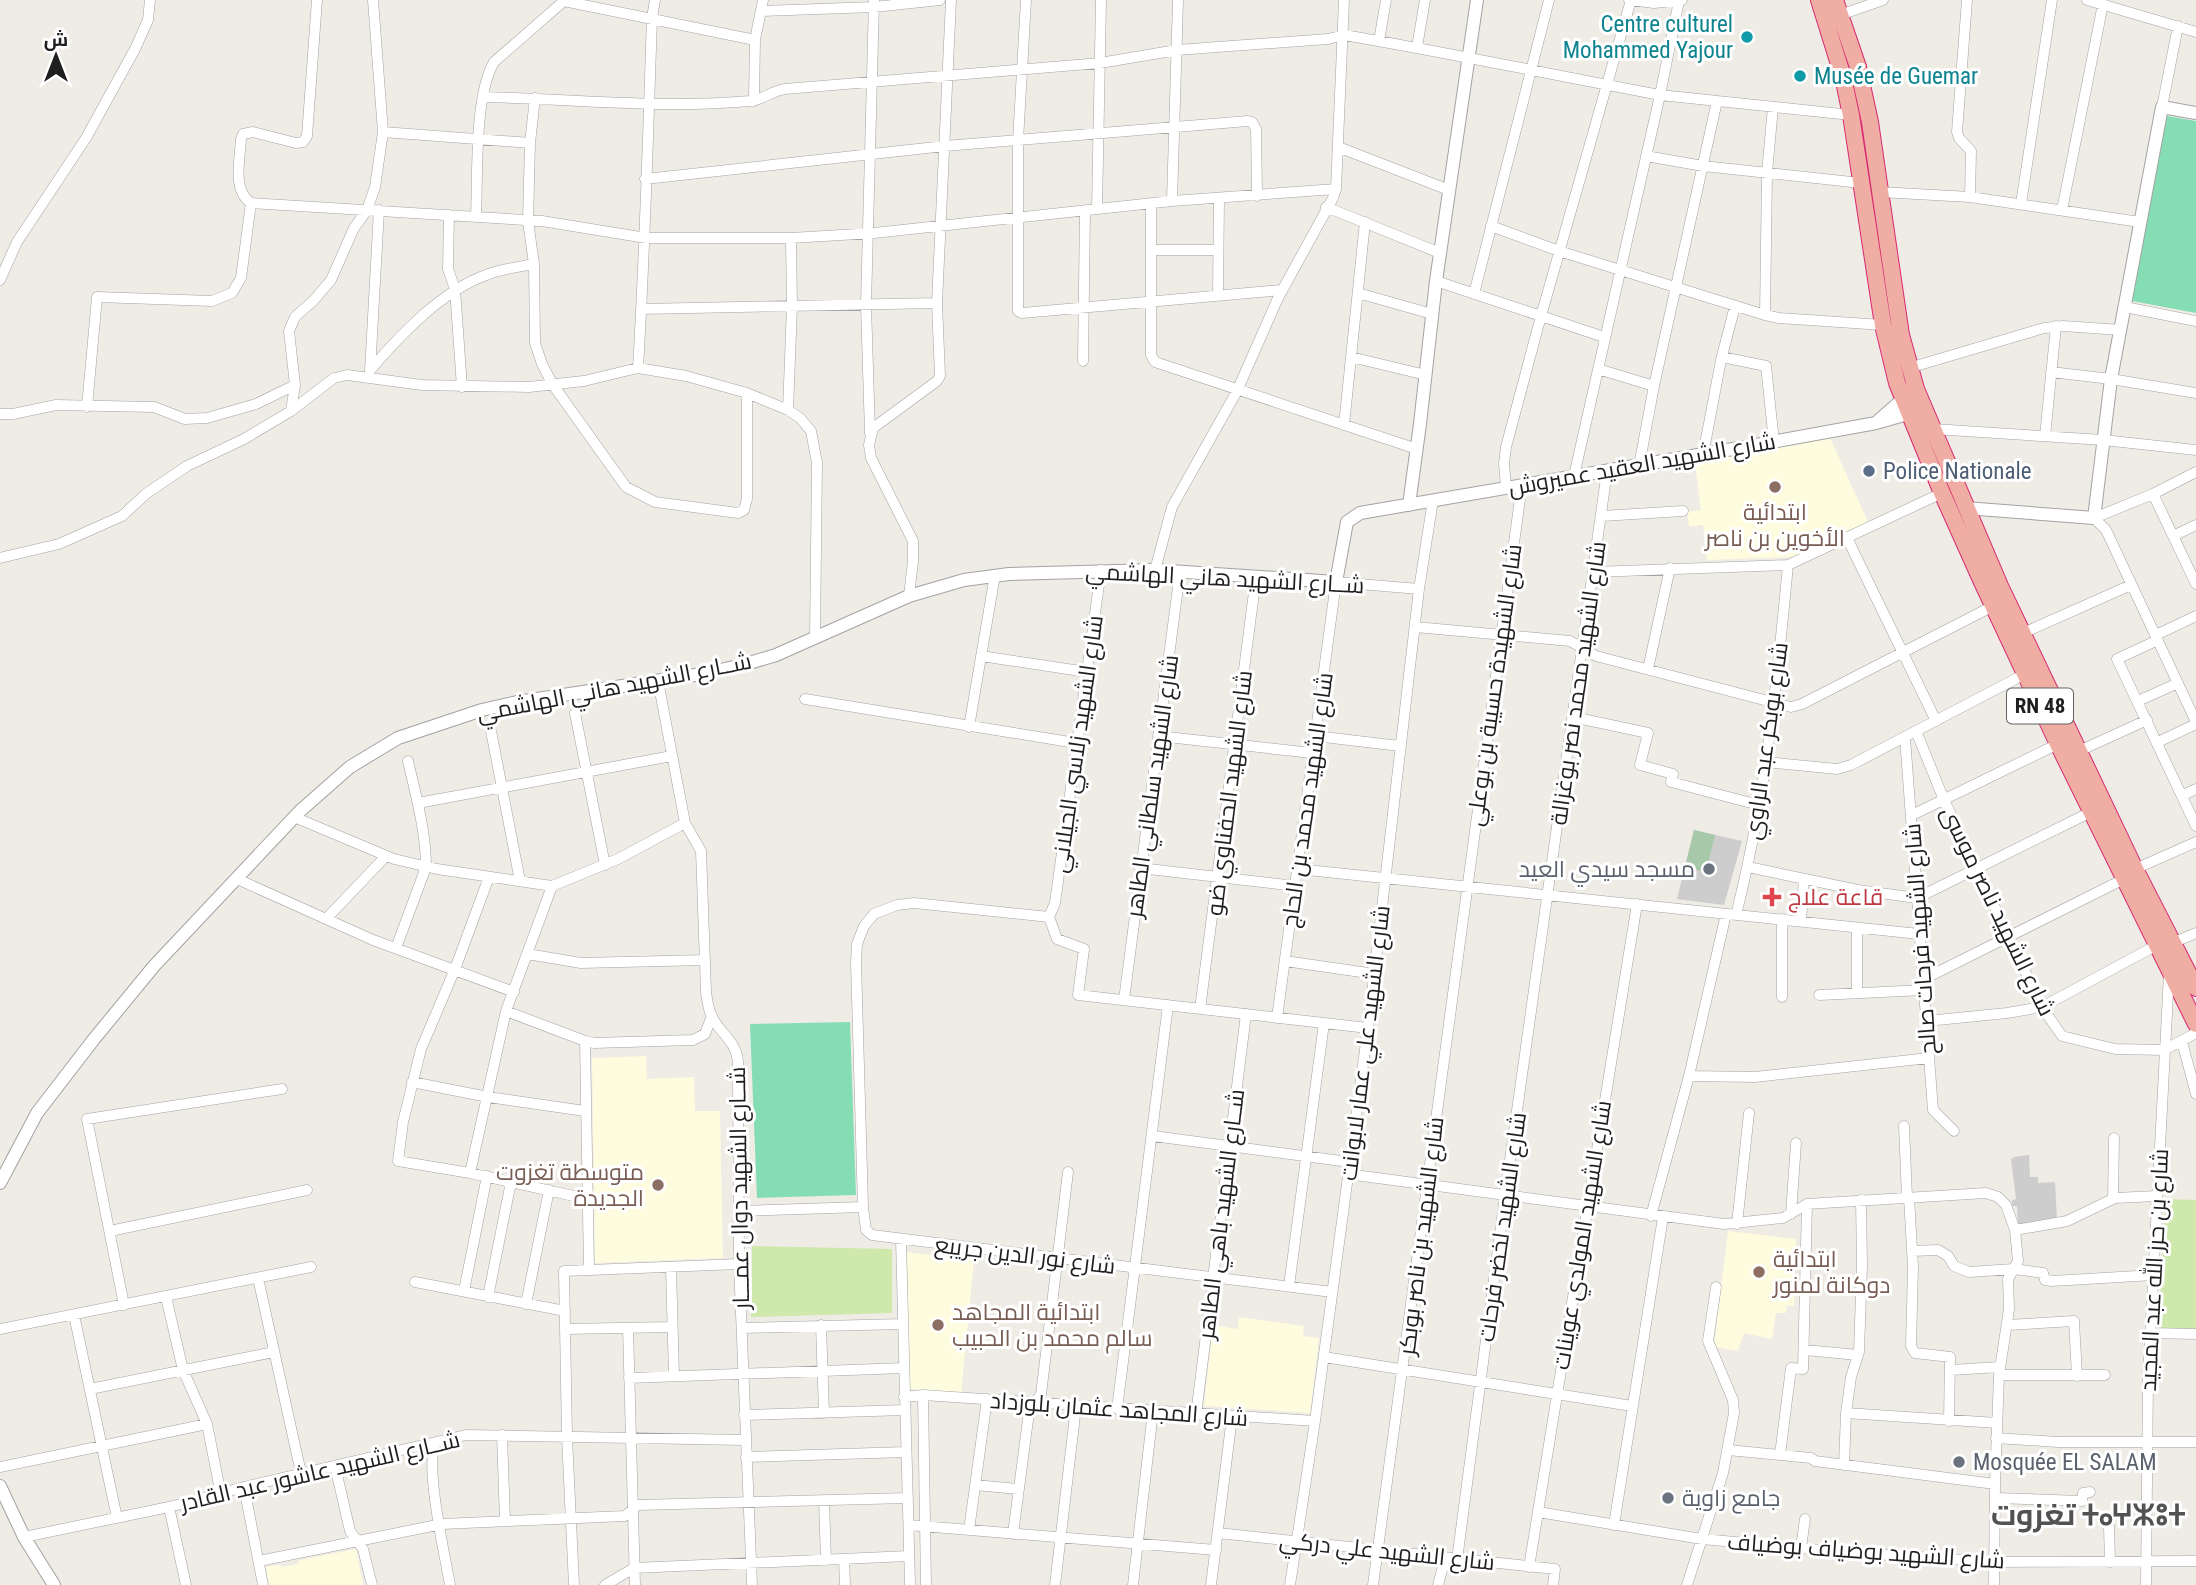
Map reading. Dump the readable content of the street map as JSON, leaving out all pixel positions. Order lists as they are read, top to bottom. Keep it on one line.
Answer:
{"streets":{"highway":["RN 48"],"street":["شارع الشهيد العقيد عميروش","شــارع الشهيد هاني الهاشمي","شارع الشهيد محمد نصر بوغزالة","شارع الشهيدة حسيبة بن بوعلي","شارع بوبكر عبد الراوي","شارع الشهيد زلاسي الجيلاني","شارع الشهيد سلطاني الطاهر","شارع الشهيد الحفناوي ضو","شارع الشهيد محمد بن الحاج","شارع الشهيد ناصر موسى","شارع الشهيد فرحات صالح","شارع الشهيد علي عمار لابوانت","شــارع الشهيد دوال عمـــار","شــارع الشهيد باهي الطاهر","شارع الشهيد لخضر فرحات","شارع الشهيد المولدي عوينات","شارع الشهيد بن ناصر بوبكر","شارع نور الدين جريبع","شارع بن حرز الله عبد المجيد","شارع المجاهد عثمان بلوزداد","شــارع الشهيد عاشور عبد القادر","شارع الشهيد علي دركي","شارع الشهيد بوضياف بوضياف"]},"crossings":[["شارع الشهيد العقيد عميروش","شــارع الشهيد هاني الهاشمي"],["شارع الشهيد العقيد عميروش","شارع الشهيد محمد نصر بوغزالة"],["شارع الشهيد العقيد عميروش","شارع الشهيدة حسيبة بن بوعلي"],["شارع الشهيد العقيد عميروش","RN 48"],["شارع الشهيد العقيد عميروش","شارع الشهيد محمد بن الحاج"],["شارع الشهيد العقيد عميروش","شارع الشهيد علي عمار لابوانت"],["شــارع الشهيد هاني الهاشمي","شارع الشهيد زلاسي الجيلاني"],["شــارع الشهيد هاني الهاشمي","شارع الشهيد سلطاني الطاهر"],["شــارع الشهيد هاني الهاشمي","شارع الشهيد الحفناوي ضو"],["شــارع الشهيد هاني الهاشمي","شارع الشهيد محمد بن الحاج"],["شــارع الشهيد هاني الهاشمي","شارع الشهيد علي عمار لابوانت"],["شــارع الشهيد هاني الهاشمي","شــارع الشهيد دوال عمـــار"],["شارع الشهيد محمد نصر بوغزالة","شارع الشهيد لخضر فرحات"],["شارع الشهيدة حسيبة بن بوعلي","شارع الشهيد بن ناصر بوبكر"],["RN 48","شارع بن حرز الله عبد المجيد"],["شارع الشهيد ناصر موسى","شارع بن حرز الله عبد المجيد"],["شارع الشهيد علي عمار لابوانت","شارع نور الدين جريبع"],["شارع الشهيد علي عمار لابوانت","شارع المجاهد عثمان بلوزداد"],["شارع الشهيد علي عمار لابوانت","شارع الشهيد علي دركي"],["شــارع الشهيد دوال عمـــار","شــارع الشهيد عاشور عبد القادر"],["شــارع الشهيد باهي الطاهر","شارع نور الدين جريبع"],["شــارع الشهيد باهي الطاهر","شارع المجاهد عثمان بلوزداد"],["شارع الشهيد لخضر فرحات","شارع الشهيد علي دركي"],["شارع الشهيد المولدي عوينات","شارع الشهيد علي دركي"],["شارع الشهيد المولدي عوينات","شارع الشهيد بوضياف بوضياف"],["شارع الشهيد بن ناصر بوبكر","شارع الشهيد علي دركي"],["شارع بن حرز الله عبد المجيد","شارع الشهيد بوضياف بوضياف"]],"districts":["تغزوت ⵜⴰⵖⵣⵓⵜ"],"places":{"other":["Centre culturel Mohammed Yajour","Musée de Guemar","Police Nationale","ابتدائية الأخوين بن ناصر","مسجد سيدي العيد","متوسطة تغزوت الجديدة","ابتدائية دوكانة لمنور","ابتدائية المجاهد سالم محمد بن الحبيب","Mosquée EL SALAM","جامع زاوية"],"health":["قاعة علاج"]},"north":"top"}
